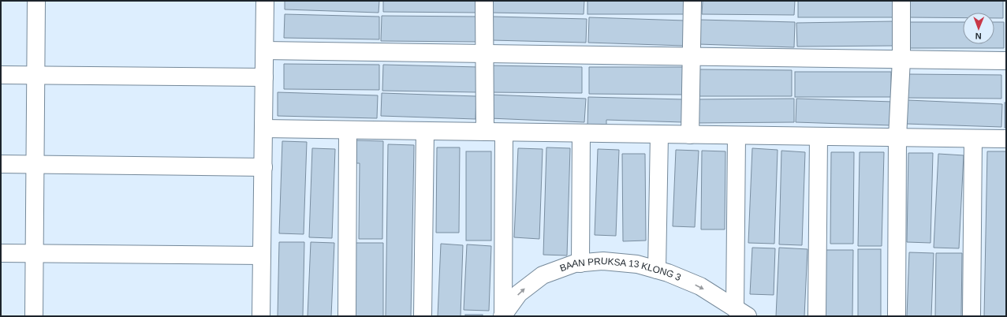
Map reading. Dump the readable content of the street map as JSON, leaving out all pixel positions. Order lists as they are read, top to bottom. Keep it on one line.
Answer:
{"streets":{"street":["BAAN PRUKSA 13 KLONG 3"]},"north":"bottom"}
